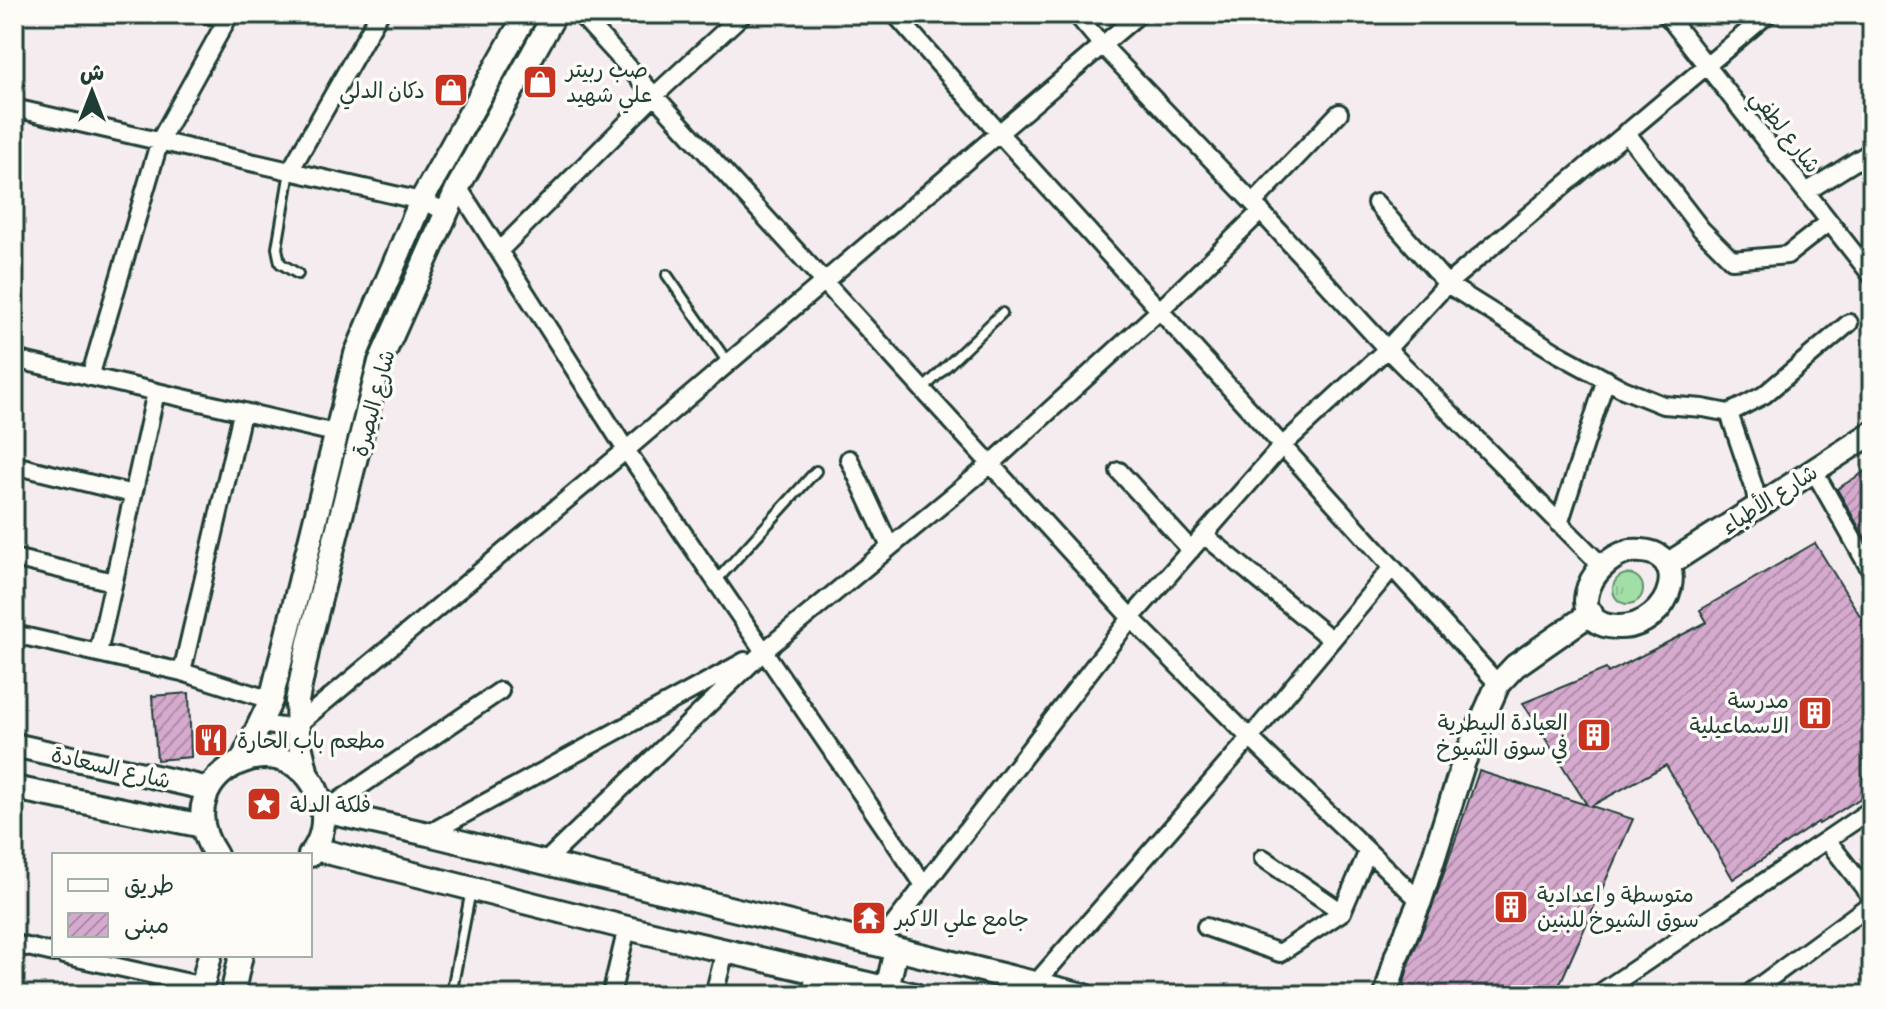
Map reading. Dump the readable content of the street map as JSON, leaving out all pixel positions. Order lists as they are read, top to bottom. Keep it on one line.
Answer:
{"streets":{"main road":["شارع البصرة","شارع الأطباء","شارع السعادة"],"street":["شارع لطفي"]},"places":{"shop":["صب ربيتر علي شهيد","دكان الدلي"],"building":["مدرسة الاسماعيلية","العيادة البيطرية في سوق الشيوخ","متوسطة و اعدادية سوق الشيوخ للبنين"],"restaurant":["مطعم باب الحارة"],"place":["فلكة الدلة"],"temple":["جامع علي الاكبر"]},"legend":["طريق","مبنى"],"north":"top"}
